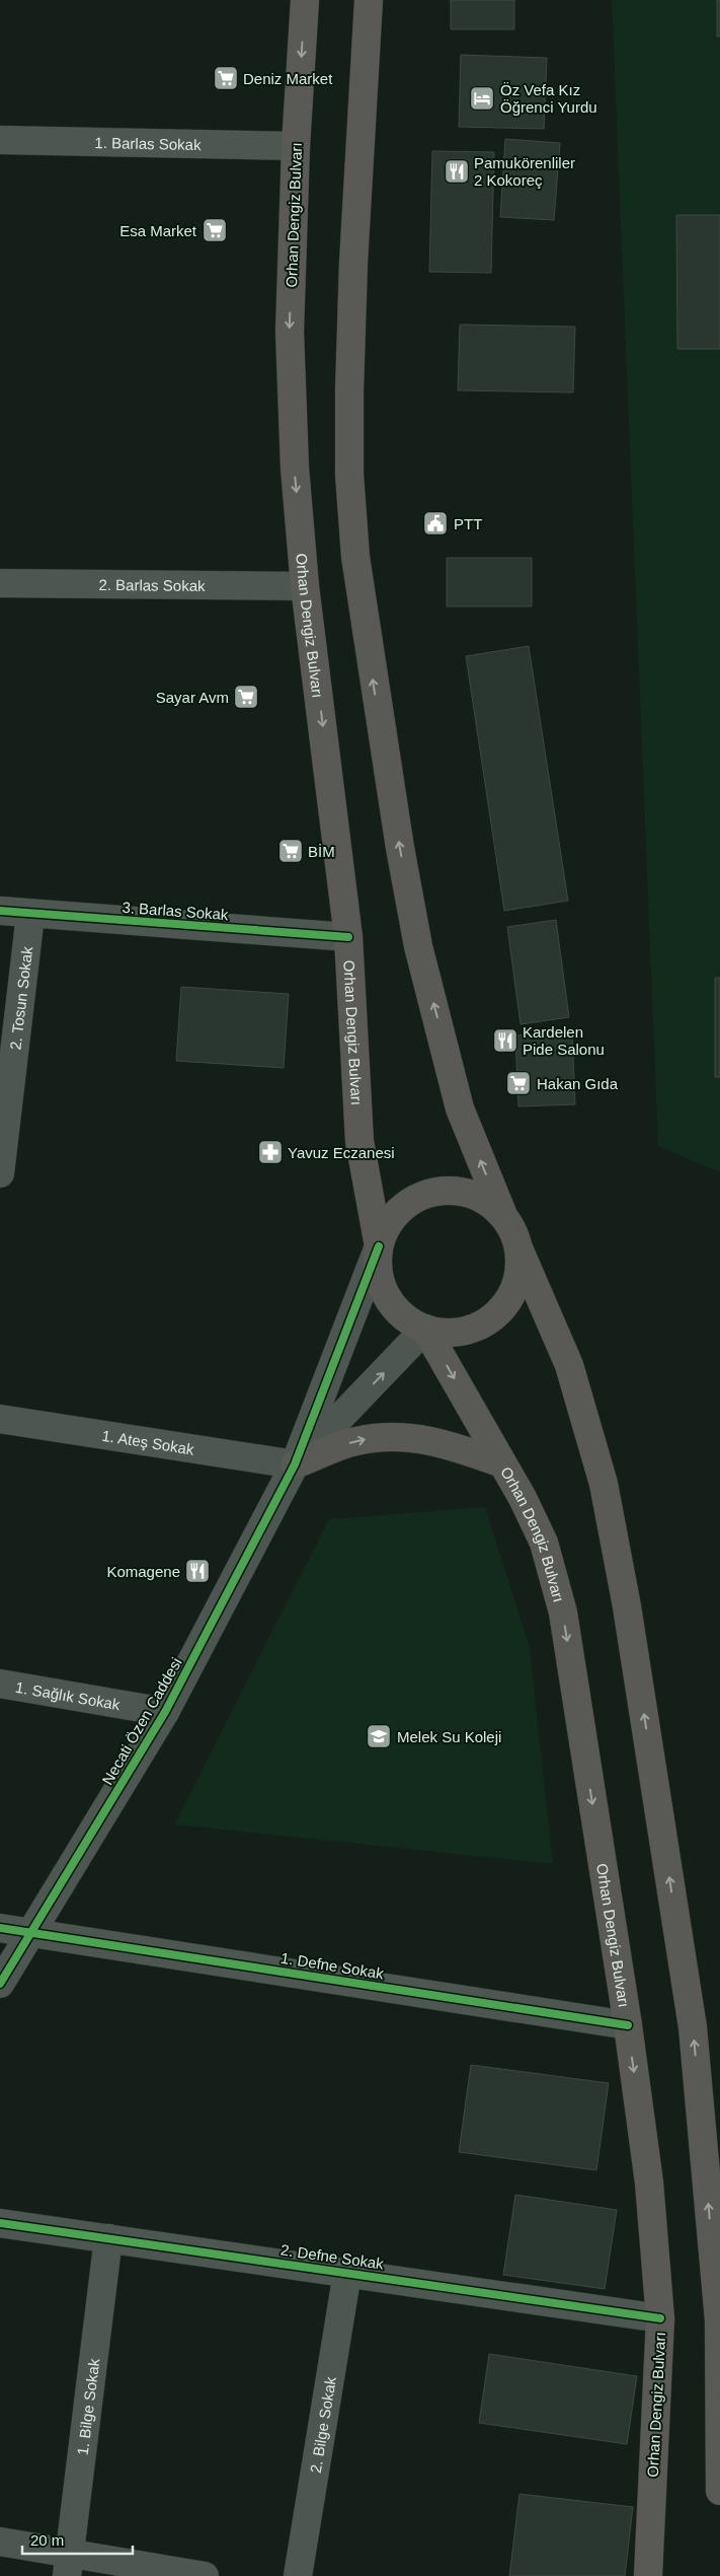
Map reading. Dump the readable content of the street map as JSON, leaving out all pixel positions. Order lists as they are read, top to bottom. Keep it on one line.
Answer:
{"streets":{"main road":["Orhan Dengiz Bulvarı"],"street":["1. Barlas Sokak","2. Barlas Sokak","3. Barlas Sokak","2. Tosun Sokak","1. Ateş Sokak","1. Sağlık Sokak","Necati Özen Caddesi","1. Defne Sokak","2. Defne Sokak","1. Bilge Sokak","2. Bilge Sokak"]},"crossings":[["1. Barlas Sokak","Orhan Dengiz Bulvarı"],["Orhan Dengiz Bulvarı","2. Barlas Sokak"],["Orhan Dengiz Bulvarı","3. Barlas Sokak"],["Orhan Dengiz Bulvarı","1. Defne Sokak"],["Orhan Dengiz Bulvarı","2. Defne Sokak"],["3. Barlas Sokak","2. Tosun Sokak"],["1. Ateş Sokak","Necati Özen Caddesi"],["1. Sağlık Sokak","Necati Özen Caddesi"],["Necati Özen Caddesi","1. Defne Sokak"],["2. Defne Sokak","1. Bilge Sokak"],["2. Defne Sokak","2. Bilge Sokak"]],"places":{"supermarket":["Deniz Market","Esa Market","Sayar Avm","BİM","Hakan Gıda"],"hotel":["Öz Vefa Kız Öğrenci Yurdu"],"restaurant":["Pamukörenliler 2 Kokoreç","Kardelen Pide Salonu","Komagene"],"public building":["PTT"],"pharmacy":["Yavuz Eczanesi"],"school or university":["Melek Su Koleji"]},"scale_bar":"20 m"}
